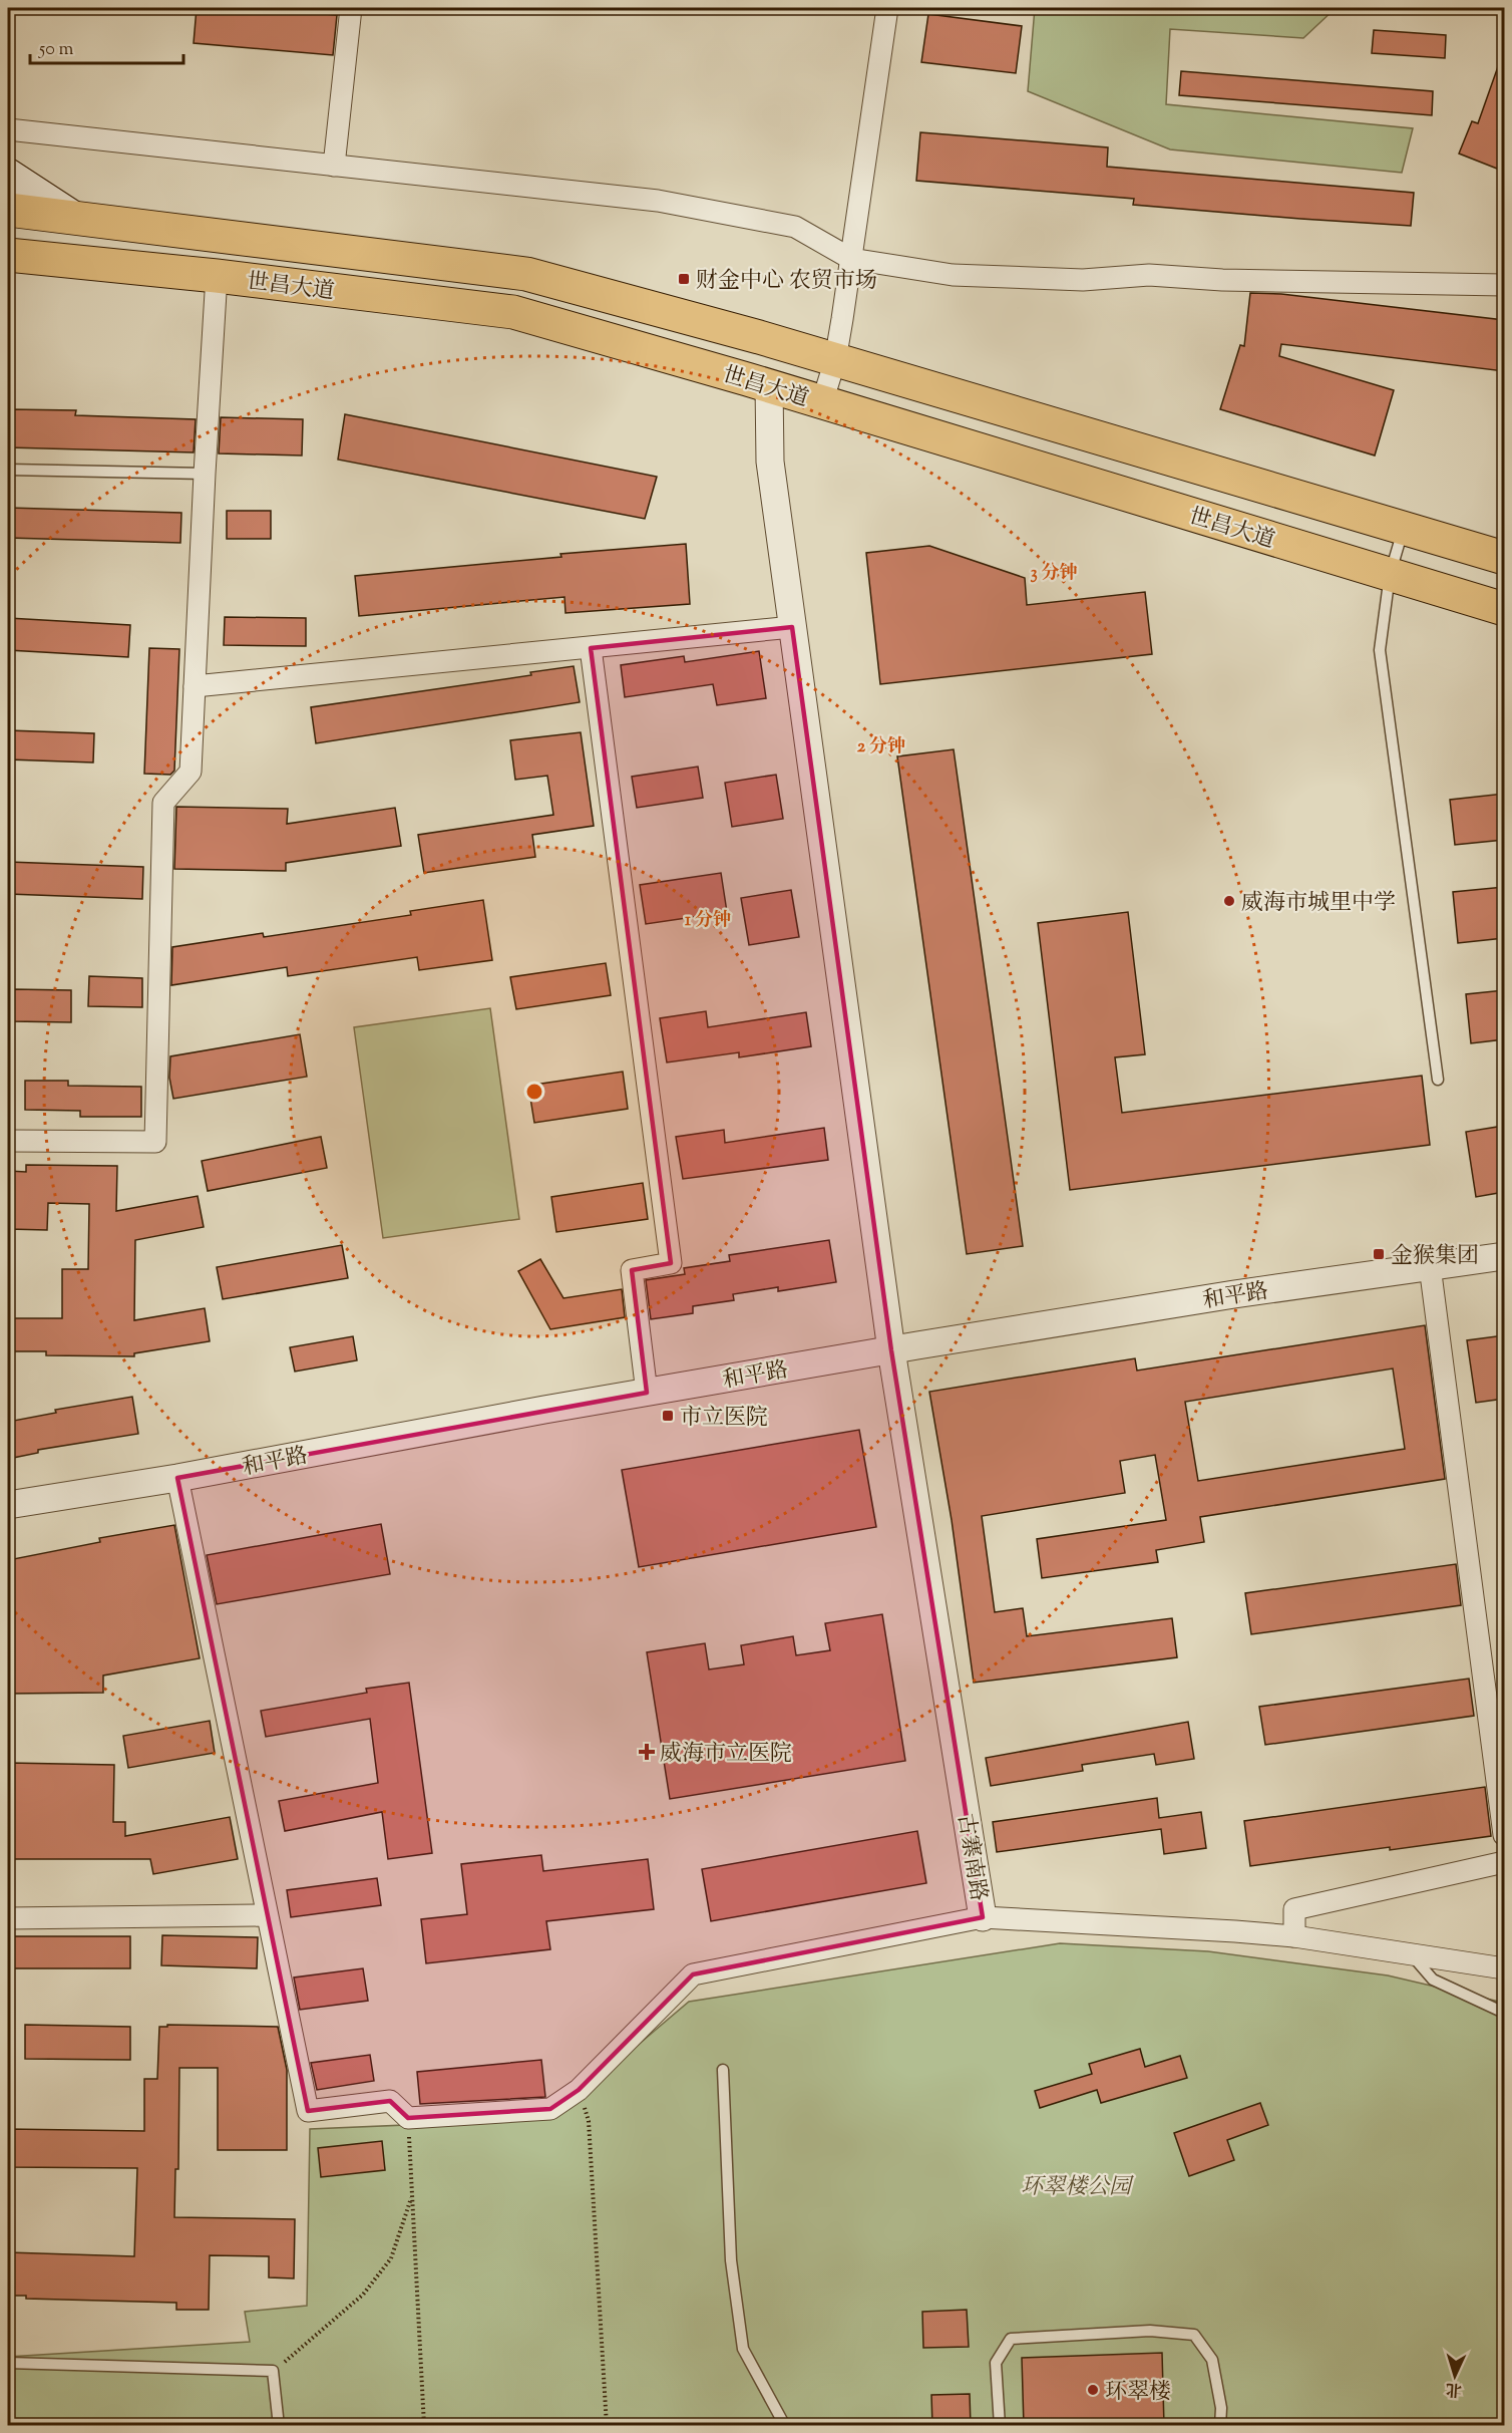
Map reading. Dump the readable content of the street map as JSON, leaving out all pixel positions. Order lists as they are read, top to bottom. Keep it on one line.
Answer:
{"streets":{"main road":["世昌大道"],"street":["和平路","古寨南路"]},"crossings":[["世昌大道","古寨南路"],["和平路","古寨南路"]],"parks":["环翠楼公园"],"places":{"transit":["财金中心 农贸市场","金猴集团","市立医院"],"other":["威海市城里中学","环翠楼"],"health":["威海市立医院"]},"scale_bar":"50 m","north":"bottom","rings":["3 分钟","2 分钟","1 分钟"]}
